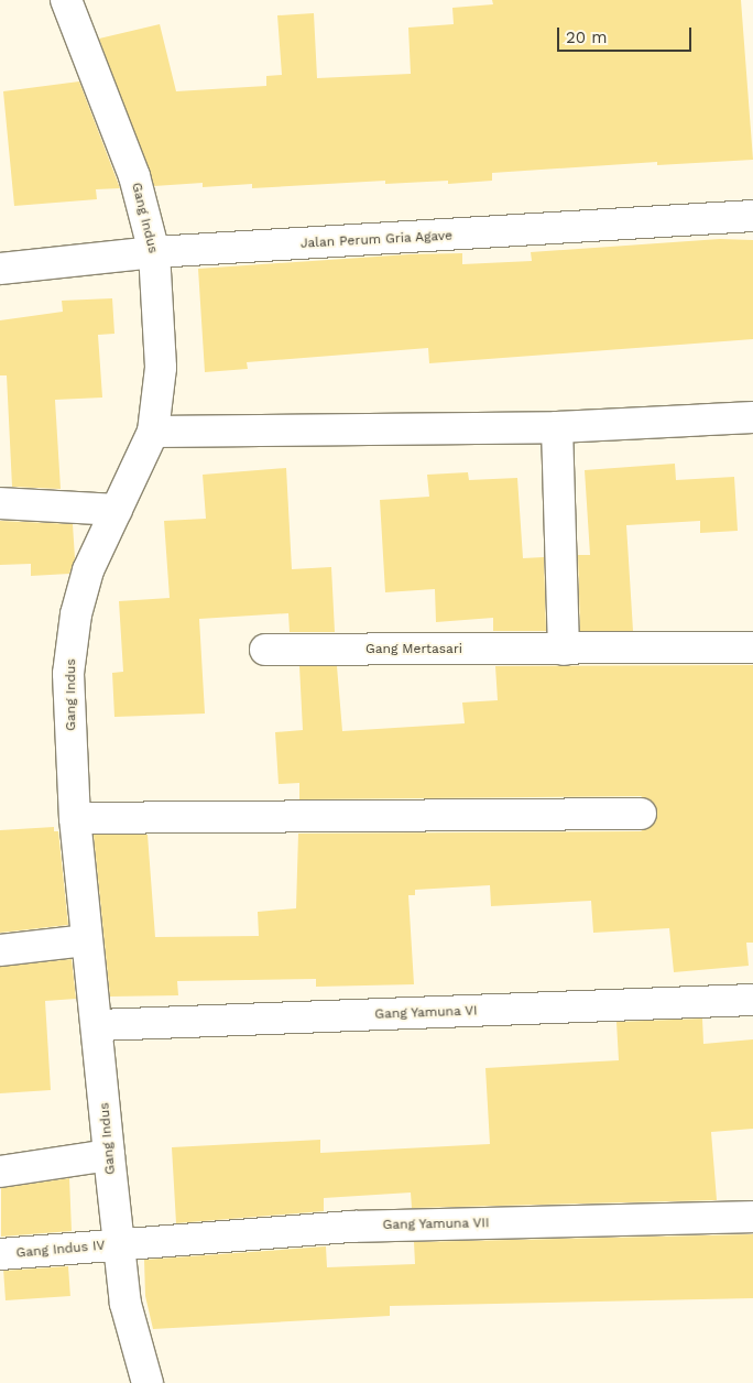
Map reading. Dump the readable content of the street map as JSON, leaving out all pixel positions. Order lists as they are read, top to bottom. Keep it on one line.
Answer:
{"streets":{"street":["Gang Indus","Jalan Perum Gria Agave","Gang Mertasari","Gang Yamuna VI","Gang Yamuna VII","Gang Indus IV"]},"crossings":[["Gang Indus","Jalan Perum Gria Agave"],["Gang Indus","Gang Yamuna VI"],["Gang Indus","Gang Yamuna VII"],["Gang Indus","Gang Indus IV"],["Gang Yamuna VII","Gang Indus IV"]],"scale_bar":"20 m"}
